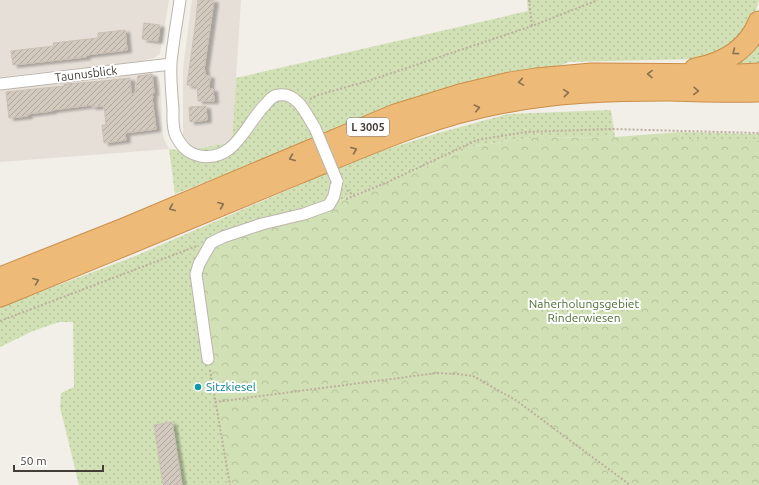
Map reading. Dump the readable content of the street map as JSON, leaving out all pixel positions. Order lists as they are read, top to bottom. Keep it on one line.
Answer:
{"streets":{"highway":["L 3005"],"street":["Taunusblick"]},"parks":["Naherholungsgebiet Rinderwiesen"],"places":["Sitzkiesel"],"scale_bar":"50 m"}
